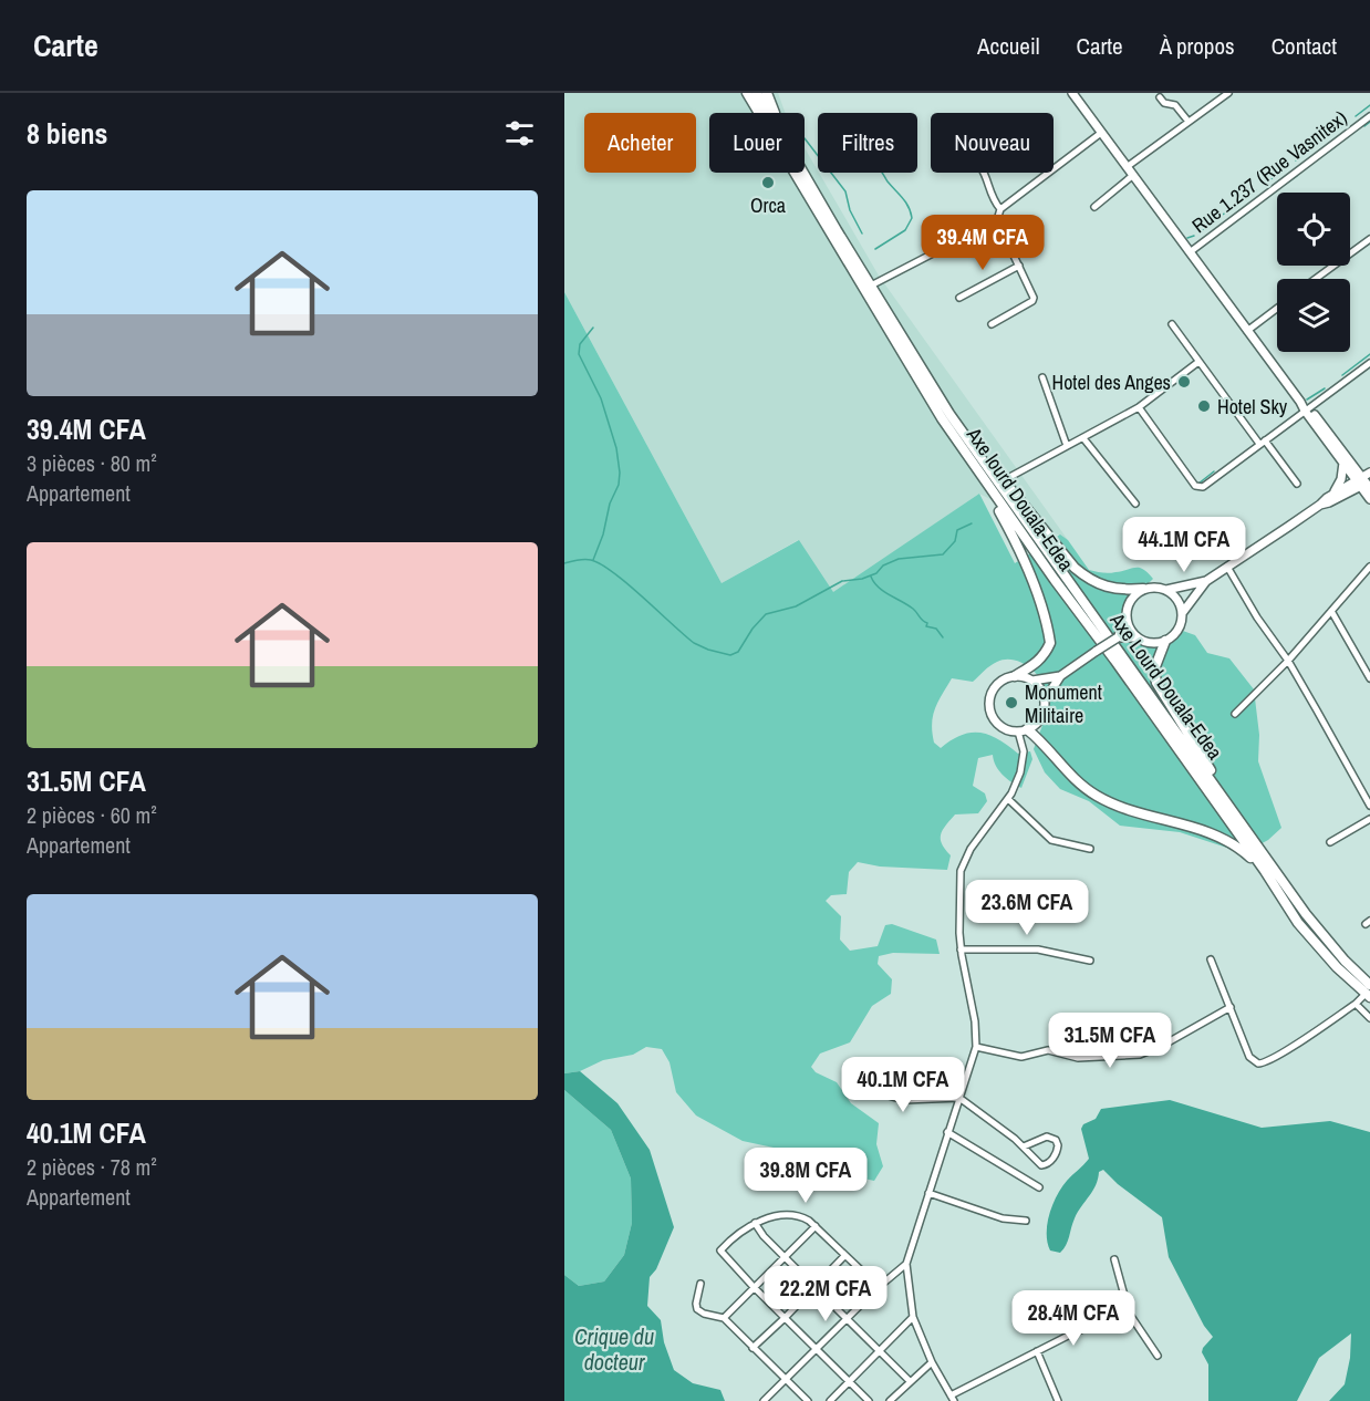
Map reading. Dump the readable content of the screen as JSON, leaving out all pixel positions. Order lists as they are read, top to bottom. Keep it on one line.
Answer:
{"streets":{"highway":["Axe lourd Douala-Edea","Axe Lourd Douala-Edea"],"street":["Rue 1.237 (Rue Vasnitex)"]},"crossings":[["Axe lourd Douala-Edea","Axe Lourd Douala-Edea"]],"water":["Crique du docteur"],"places":["Orca","Hotel des Anges","Hotel Sky","Monument Militaire"],"page":{"header":"Carte","nav":["Accueil","Carte","À propos","Contact"],"heading":"8 biens","chip":["Acheter","Louer","Filtres","Nouveau"],"list":[{"name":"39.4M CFA","note":"3 pièces · 80 m² · Appartement"},{"name":"31.5M CFA","note":"2 pièces · 60 m² · Appartement"},{"name":"40.1M CFA","note":"2 pièces · 78 m² · Appartement"}],"price":["39.4M CFA","44.1M CFA","23.6M CFA","31.5M CFA","40.1M CFA","39.8M CFA","22.2M CFA","28.4M CFA"]}}
